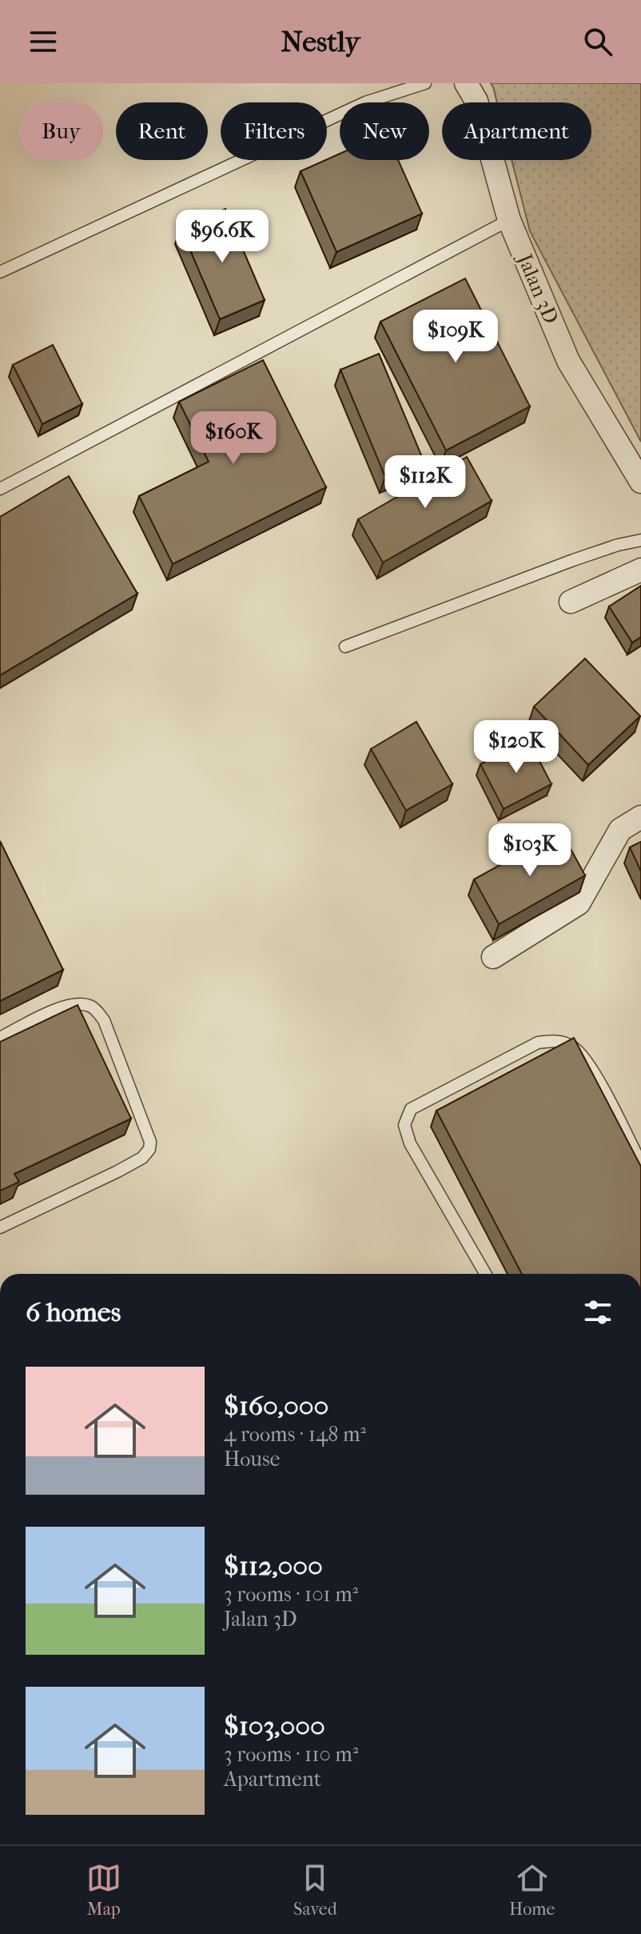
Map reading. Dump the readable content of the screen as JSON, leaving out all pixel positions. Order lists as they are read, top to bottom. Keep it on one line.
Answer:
{"streets":{"street":["Jalan 3D"]},"page":{"header":"Nestly","chip":["Buy","Rent","Filters","New","Apartment"],"price":["$96.6K","$109K","$160K","$112K","$120K","$103K"],"heading":"6 homes","list":[{"name":"$160,000","note":"4 rooms · 148 m² · House"},{"name":"$112,000","note":"3 rooms · 101 m² · Jalan 3D"},{"name":"$103,000","note":"3 rooms · 110 m² · Apartment"}],"tabs":["Map","Saved","Home"]}}
